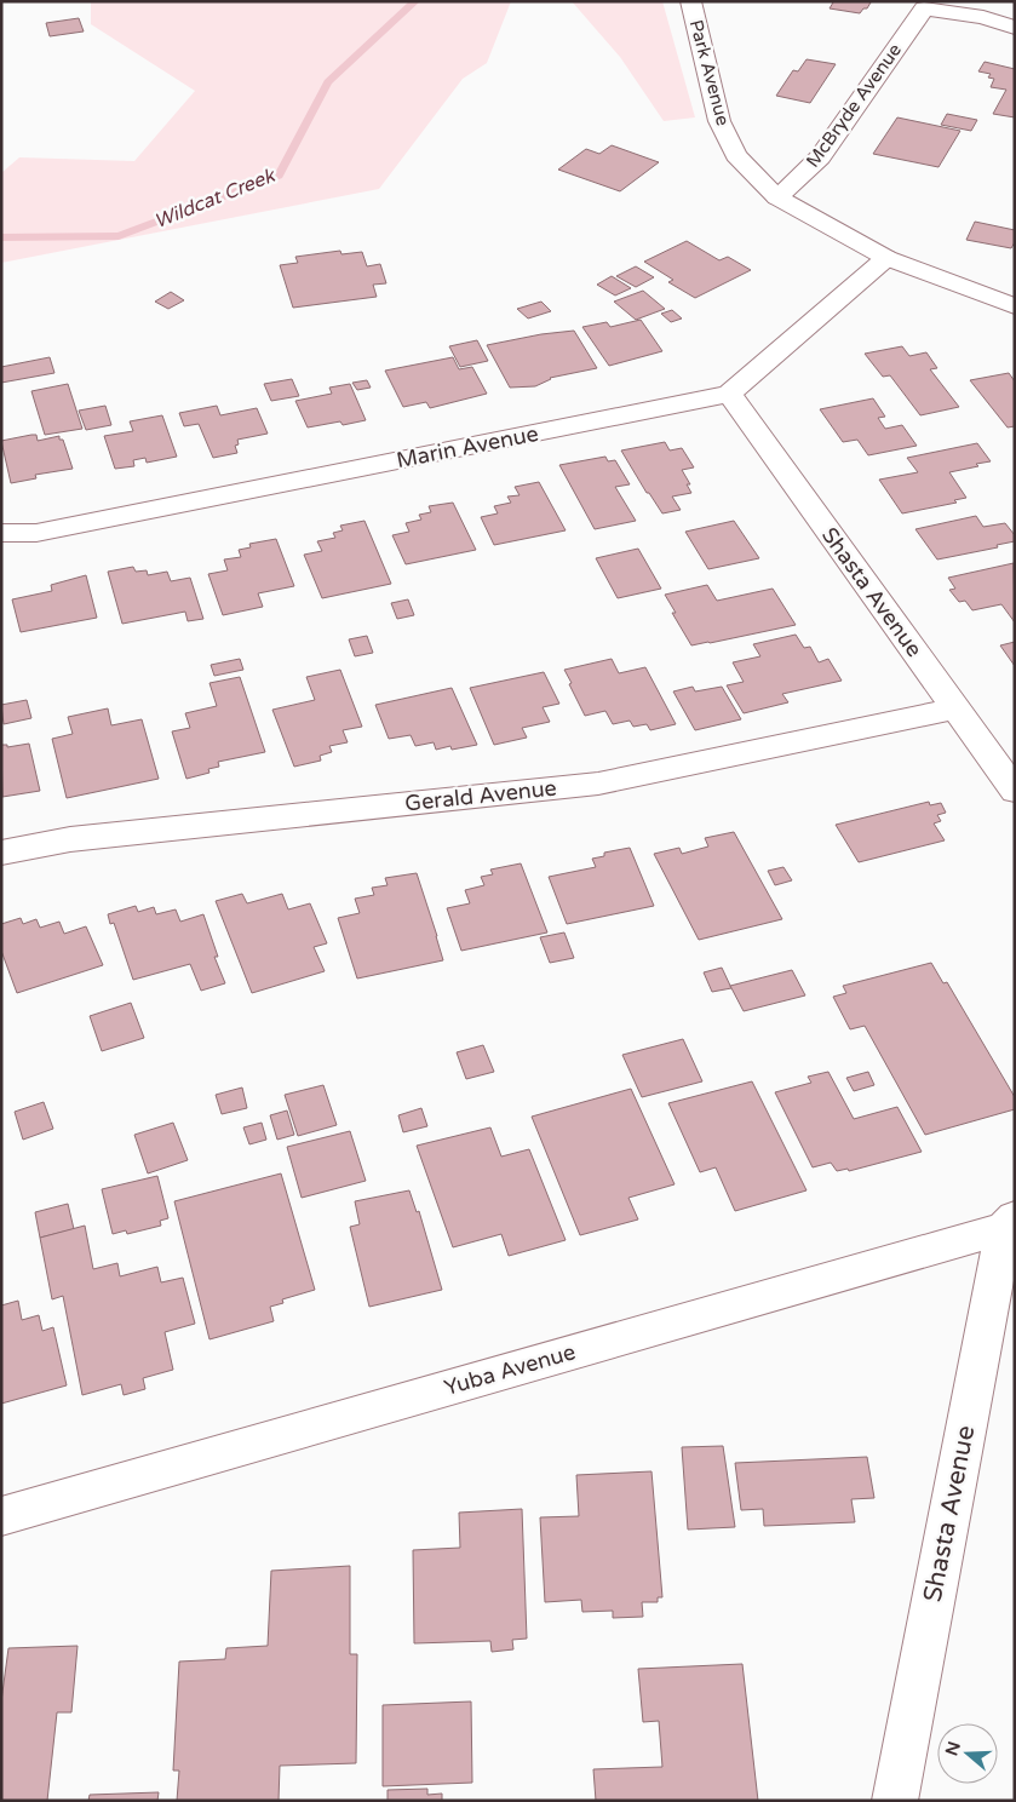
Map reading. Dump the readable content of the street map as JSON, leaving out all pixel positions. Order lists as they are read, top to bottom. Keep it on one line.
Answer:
{"streets":{"street":["Park Avenue","McBryde Avenue","Marin Avenue","Shasta Avenue","Gerald Avenue","Yuba Avenue"]},"crossings":[["Park Avenue","McBryde Avenue"],["Marin Avenue","Shasta Avenue"],["Shasta Avenue","Gerald Avenue"],["Shasta Avenue","Yuba Avenue"]],"water":["Wildcat Creek"],"north":"left"}
